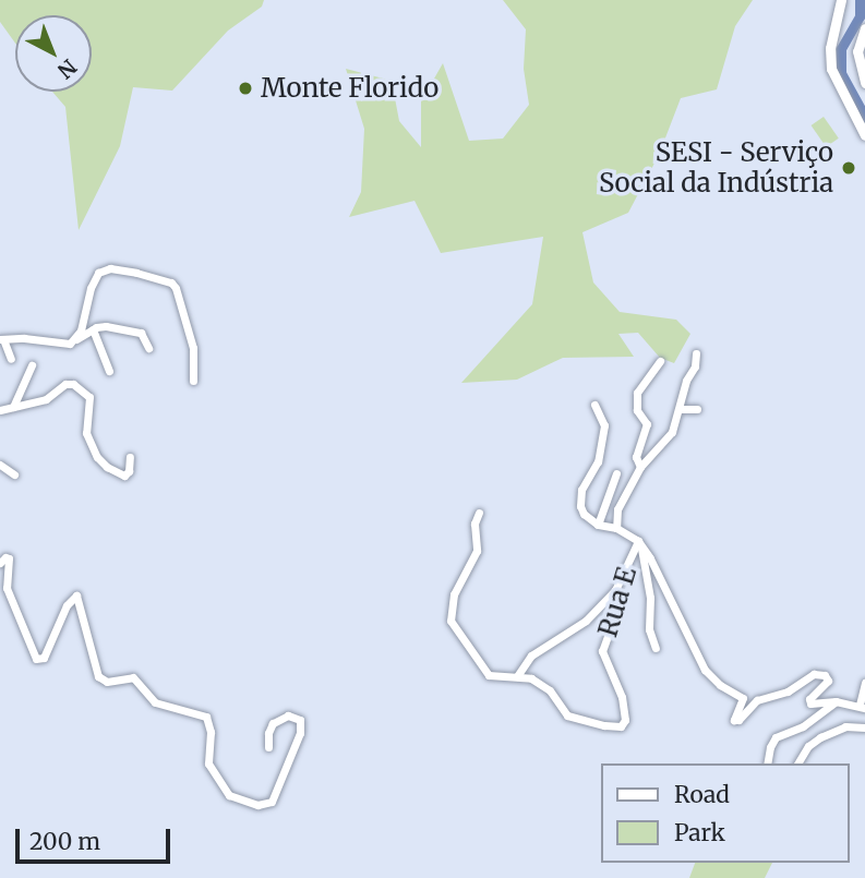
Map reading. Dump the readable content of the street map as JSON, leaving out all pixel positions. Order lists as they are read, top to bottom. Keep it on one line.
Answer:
{"streets":{"street":["Rua E"]},"places":["Monte Florido","SESI - Serviço Social da Indústria"],"legend":["Road","Park"],"scale_bar":"200 m","north":"bottom right"}
